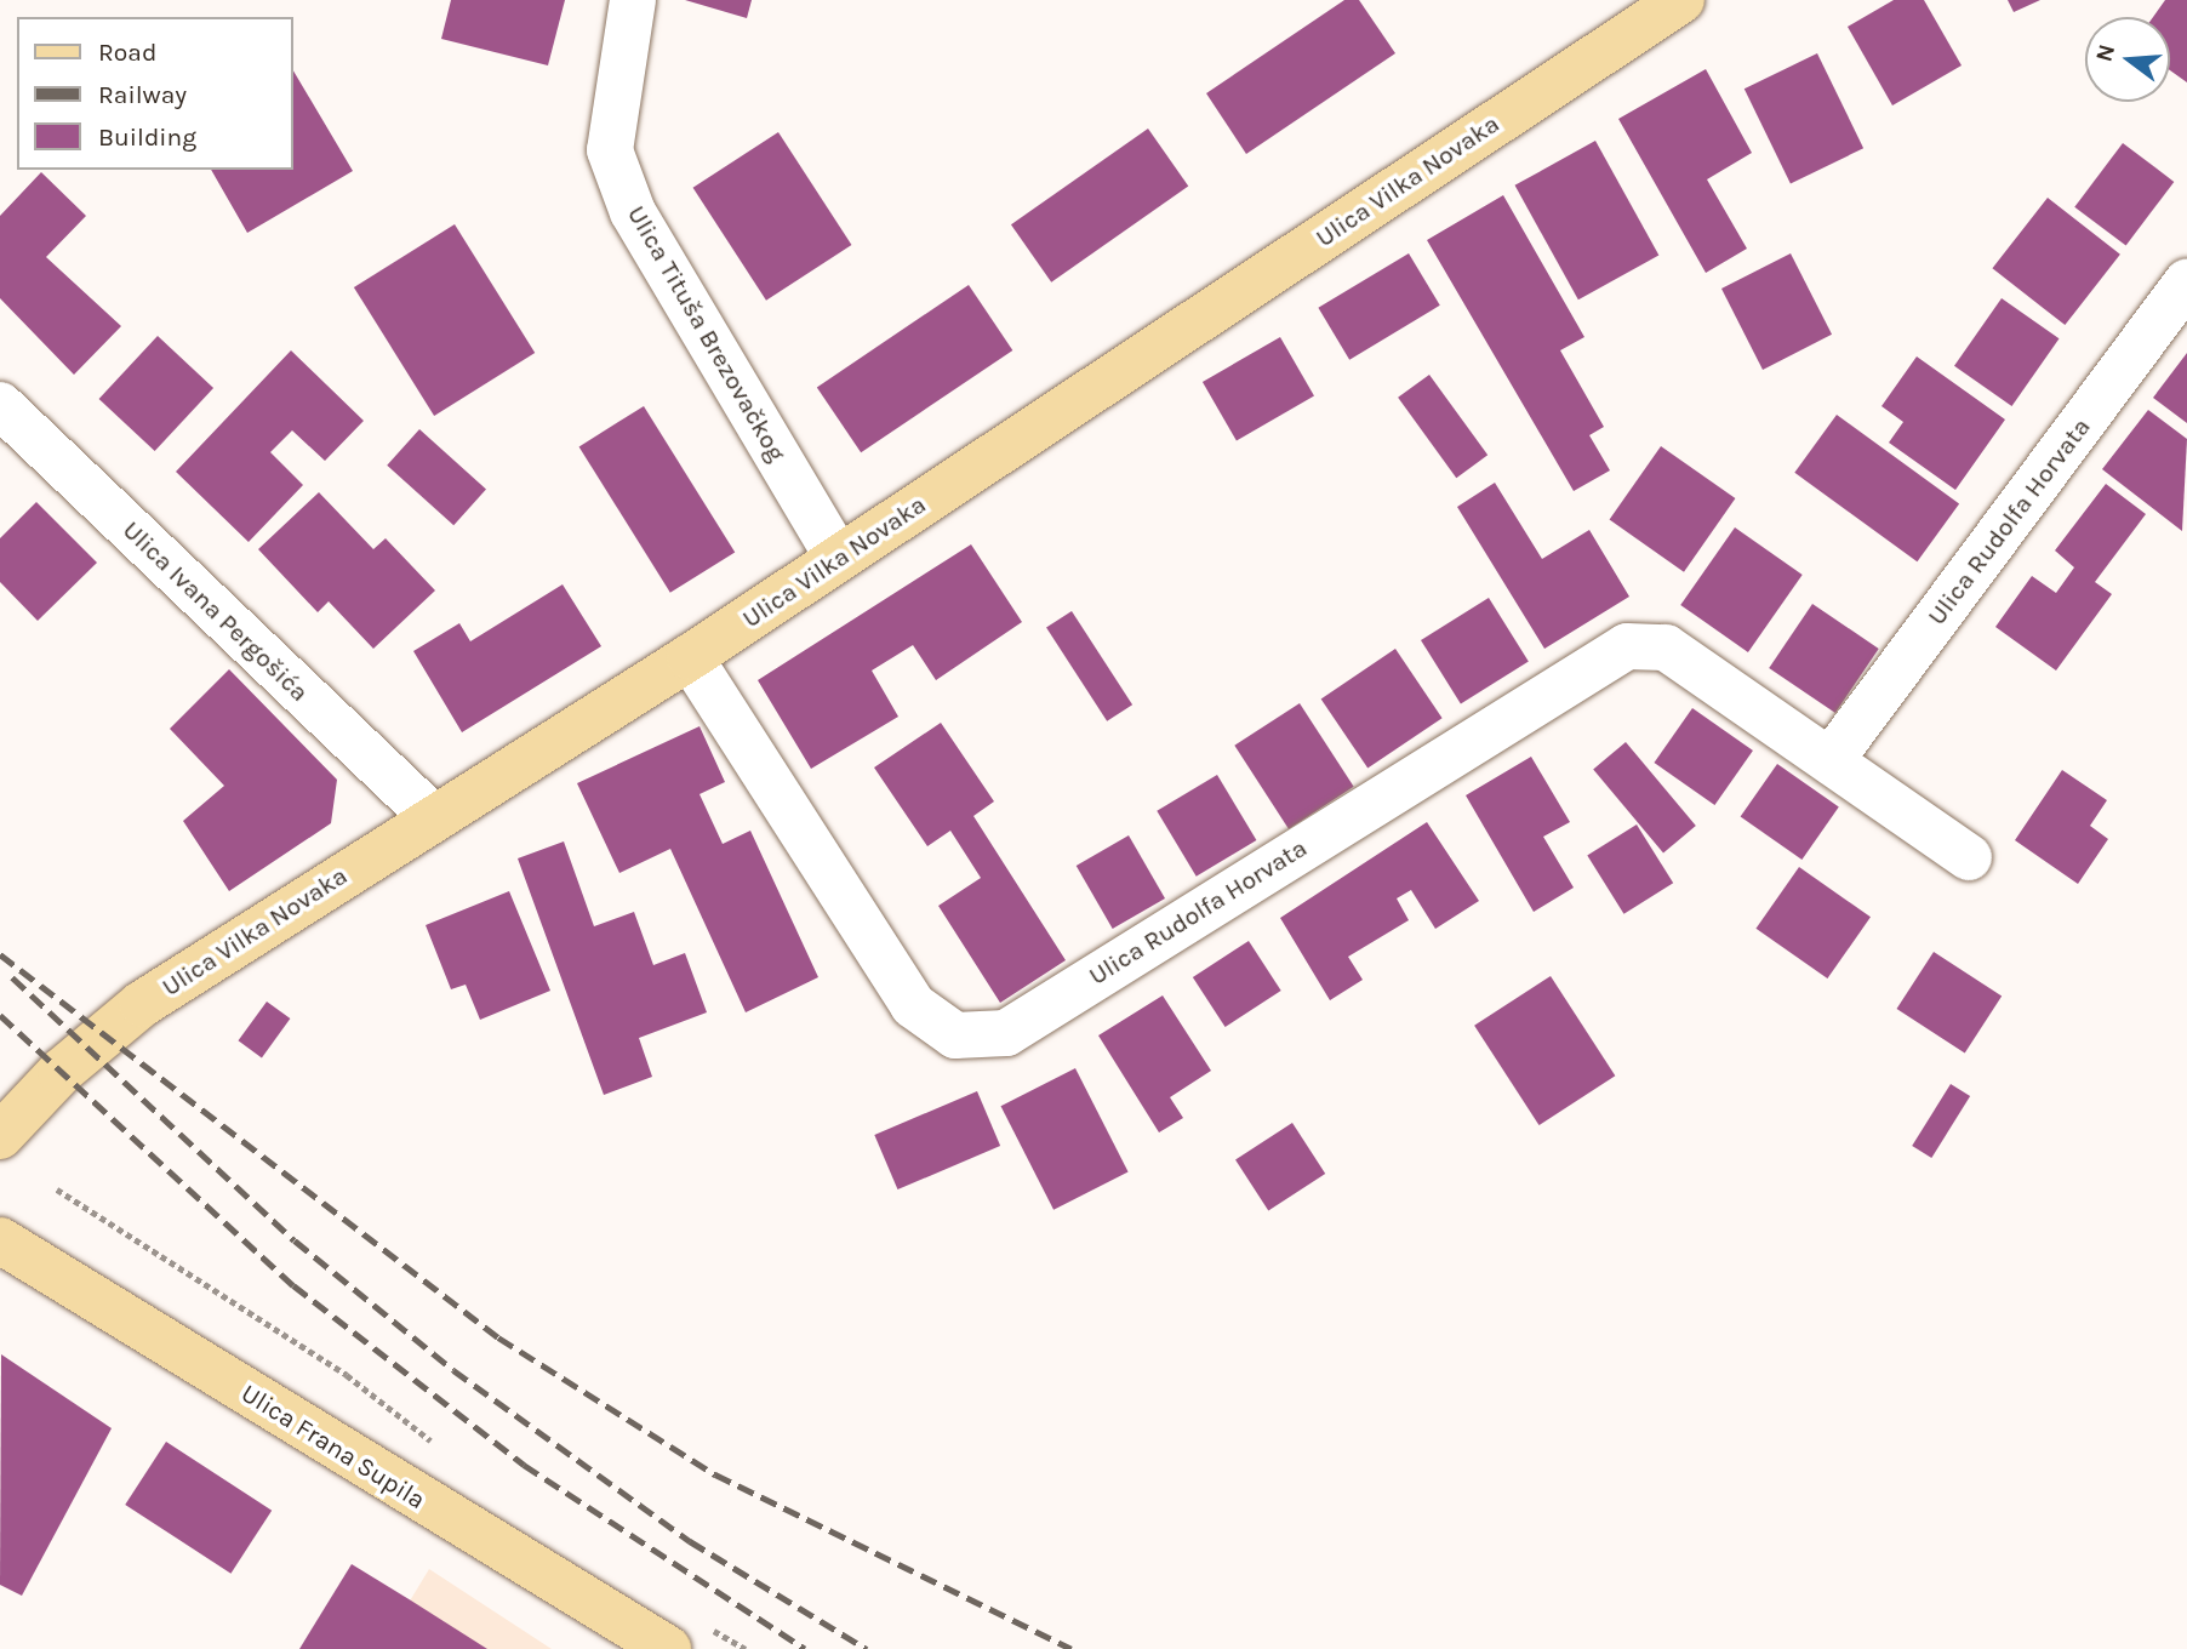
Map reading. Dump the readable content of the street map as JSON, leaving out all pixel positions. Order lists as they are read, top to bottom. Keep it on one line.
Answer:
{"streets":{"main road":["Ulica Vilka Novaka","Ulica Frana Supila"],"street":["Ulica Tituša Brezovačkog","Ulica Rudolfa Horvata","Ulica Ivana Pergošića"]},"crossings":[["Ulica Vilka Novaka","Ulica Tituša Brezovačkog"],["Ulica Vilka Novaka","Ulica Rudolfa Horvata"],["Ulica Vilka Novaka","Ulica Ivana Pergošića"]],"legend":["Road","Railway","Building"],"north":"left"}
